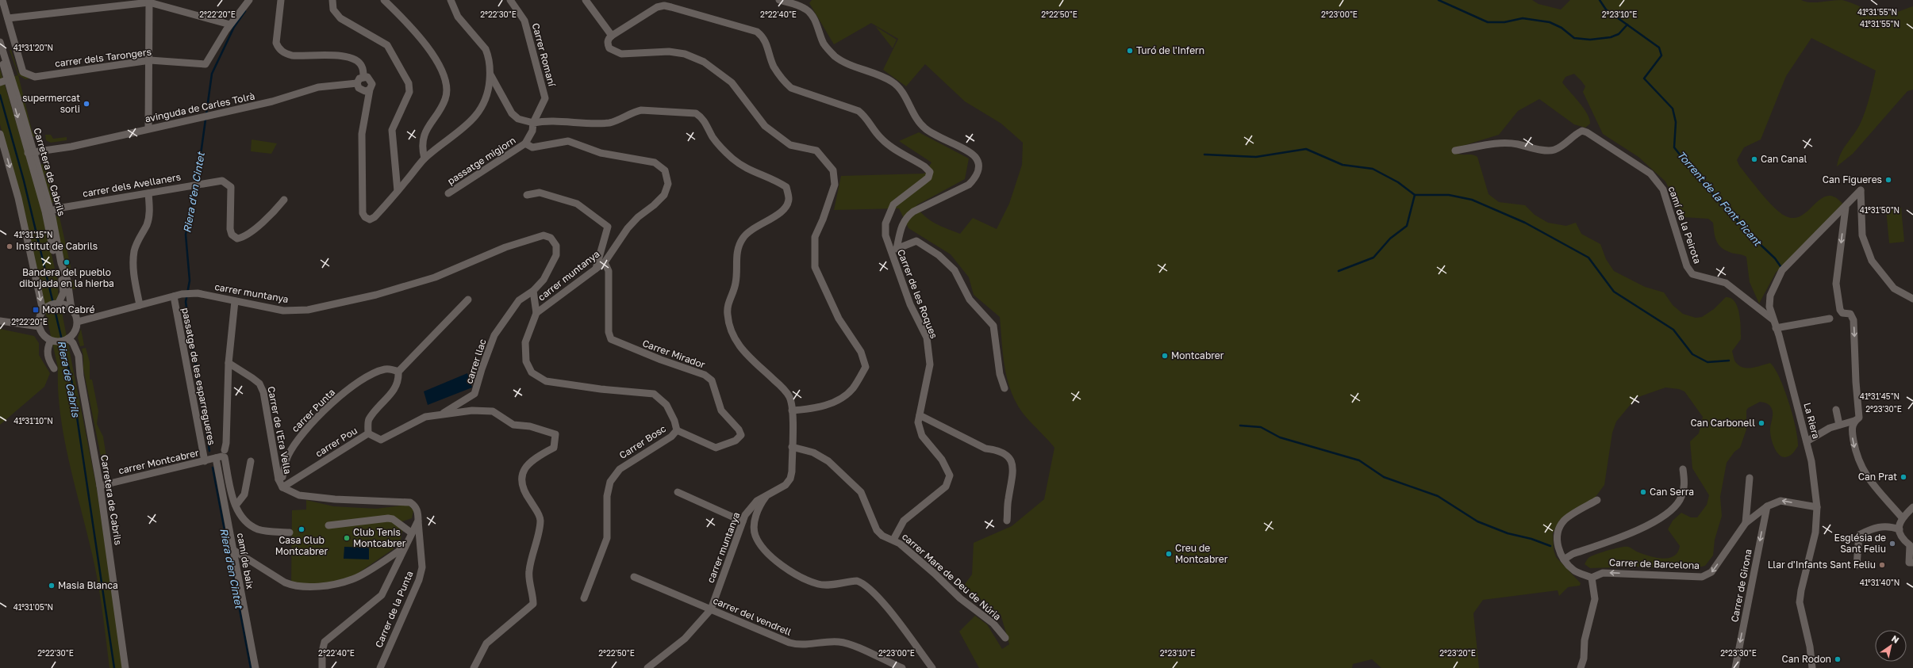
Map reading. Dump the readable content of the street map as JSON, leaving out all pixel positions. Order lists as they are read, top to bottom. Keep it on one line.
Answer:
{"streets":{"street":["Carrer Romaní","carrer dels Tarongers","avinguda de Carles Tolrà","passatge migjorn","Carretera de Cabrils","carrer dels Avellaners","camí de la Peirota","carrer muntanya","Carrer de les Roques","Carrer Mirador","carrer llac","passatge de les esparregueres","carrer Punta","La Riera","Carrer de l'Era Vella","carrer Pou","Carrer Bosc","carrer Montcabrer","camí de baix","Carrer de Barcelona","carrer Mare de Deu de Núria","Carrer de Girona","Carrer de la Punta","carrer del vendrell"]},"crossings":[["Carrer Romaní","carrer muntanya"],["avinguda de Carles Tolrà","Carretera de Cabrils"],["passatge migjorn","carrer muntanya"],["Carretera de Cabrils","carrer dels Avellaners"],["Carretera de Cabrils","carrer muntanya"],["Carretera de Cabrils","carrer Montcabrer"],["camí de la Peirota","La Riera"],["carrer muntanya","Carrer Mirador"],["carrer muntanya","carrer llac"],["carrer muntanya","passatge de les esparregueres"],["carrer muntanya","Carrer Bosc"],["carrer muntanya","camí de baix"],["carrer muntanya","carrer Mare de Deu de Núria"],["carrer muntanya","carrer del vendrell"],["Carrer de les Roques","carrer Mare de Deu de Núria"],["Carrer Mirador","Carrer Bosc"],["passatge de les esparregueres","carrer Montcabrer"],["carrer Punta","Carrer de l'Era Vella"],["carrer Punta","carrer Pou"],["La Riera","Carrer de Barcelona"],["Carrer de l'Era Vella","carrer Pou"],["Carrer de l'Era Vella","camí de baix"],["Carrer de l'Era Vella","Carrer de la Punta"],["carrer Montcabrer","camí de baix"],["Carrer de Barcelona","Carrer de Girona"]],"one_way":["Carrer de Barcelona","Carrer de Girona"],"water":["Riera d'en Cintet","Torrent de la Font Picant","Riera de Cabrils"],"places":{"other":["Turó de l'Infern","supermercat sorli","Can Canal","Can Figueres","Institut de Cabrils","Bandera del pueblo dibujada en la hierba","Montcabrer","Can Carbonell","Can Prat","Can Serra","Casa Club Montcabrer","Club Tenis Montcabrer","Església de Sant Feliu","Creu de Montcabrer","Llar d'Infants Sant Feliu","Masia Blanca","Can Rodon"],"transit":["Mont Cabré"]},"north":"top right","coordinates":["41°31'55\"N","2°22'20\"E","2°22'30\"E","2°22'40\"E","2°22'50\"E","2°23'00\"E","2°23'10\"E","41°31'20\"N","41°31'50\"N","41°31'15\"N","41°31'45\"N","2°23'30\"E","41°31'10\"N","41°31'40\"N","41°31'05\"N","2°23'20\"E"]}
